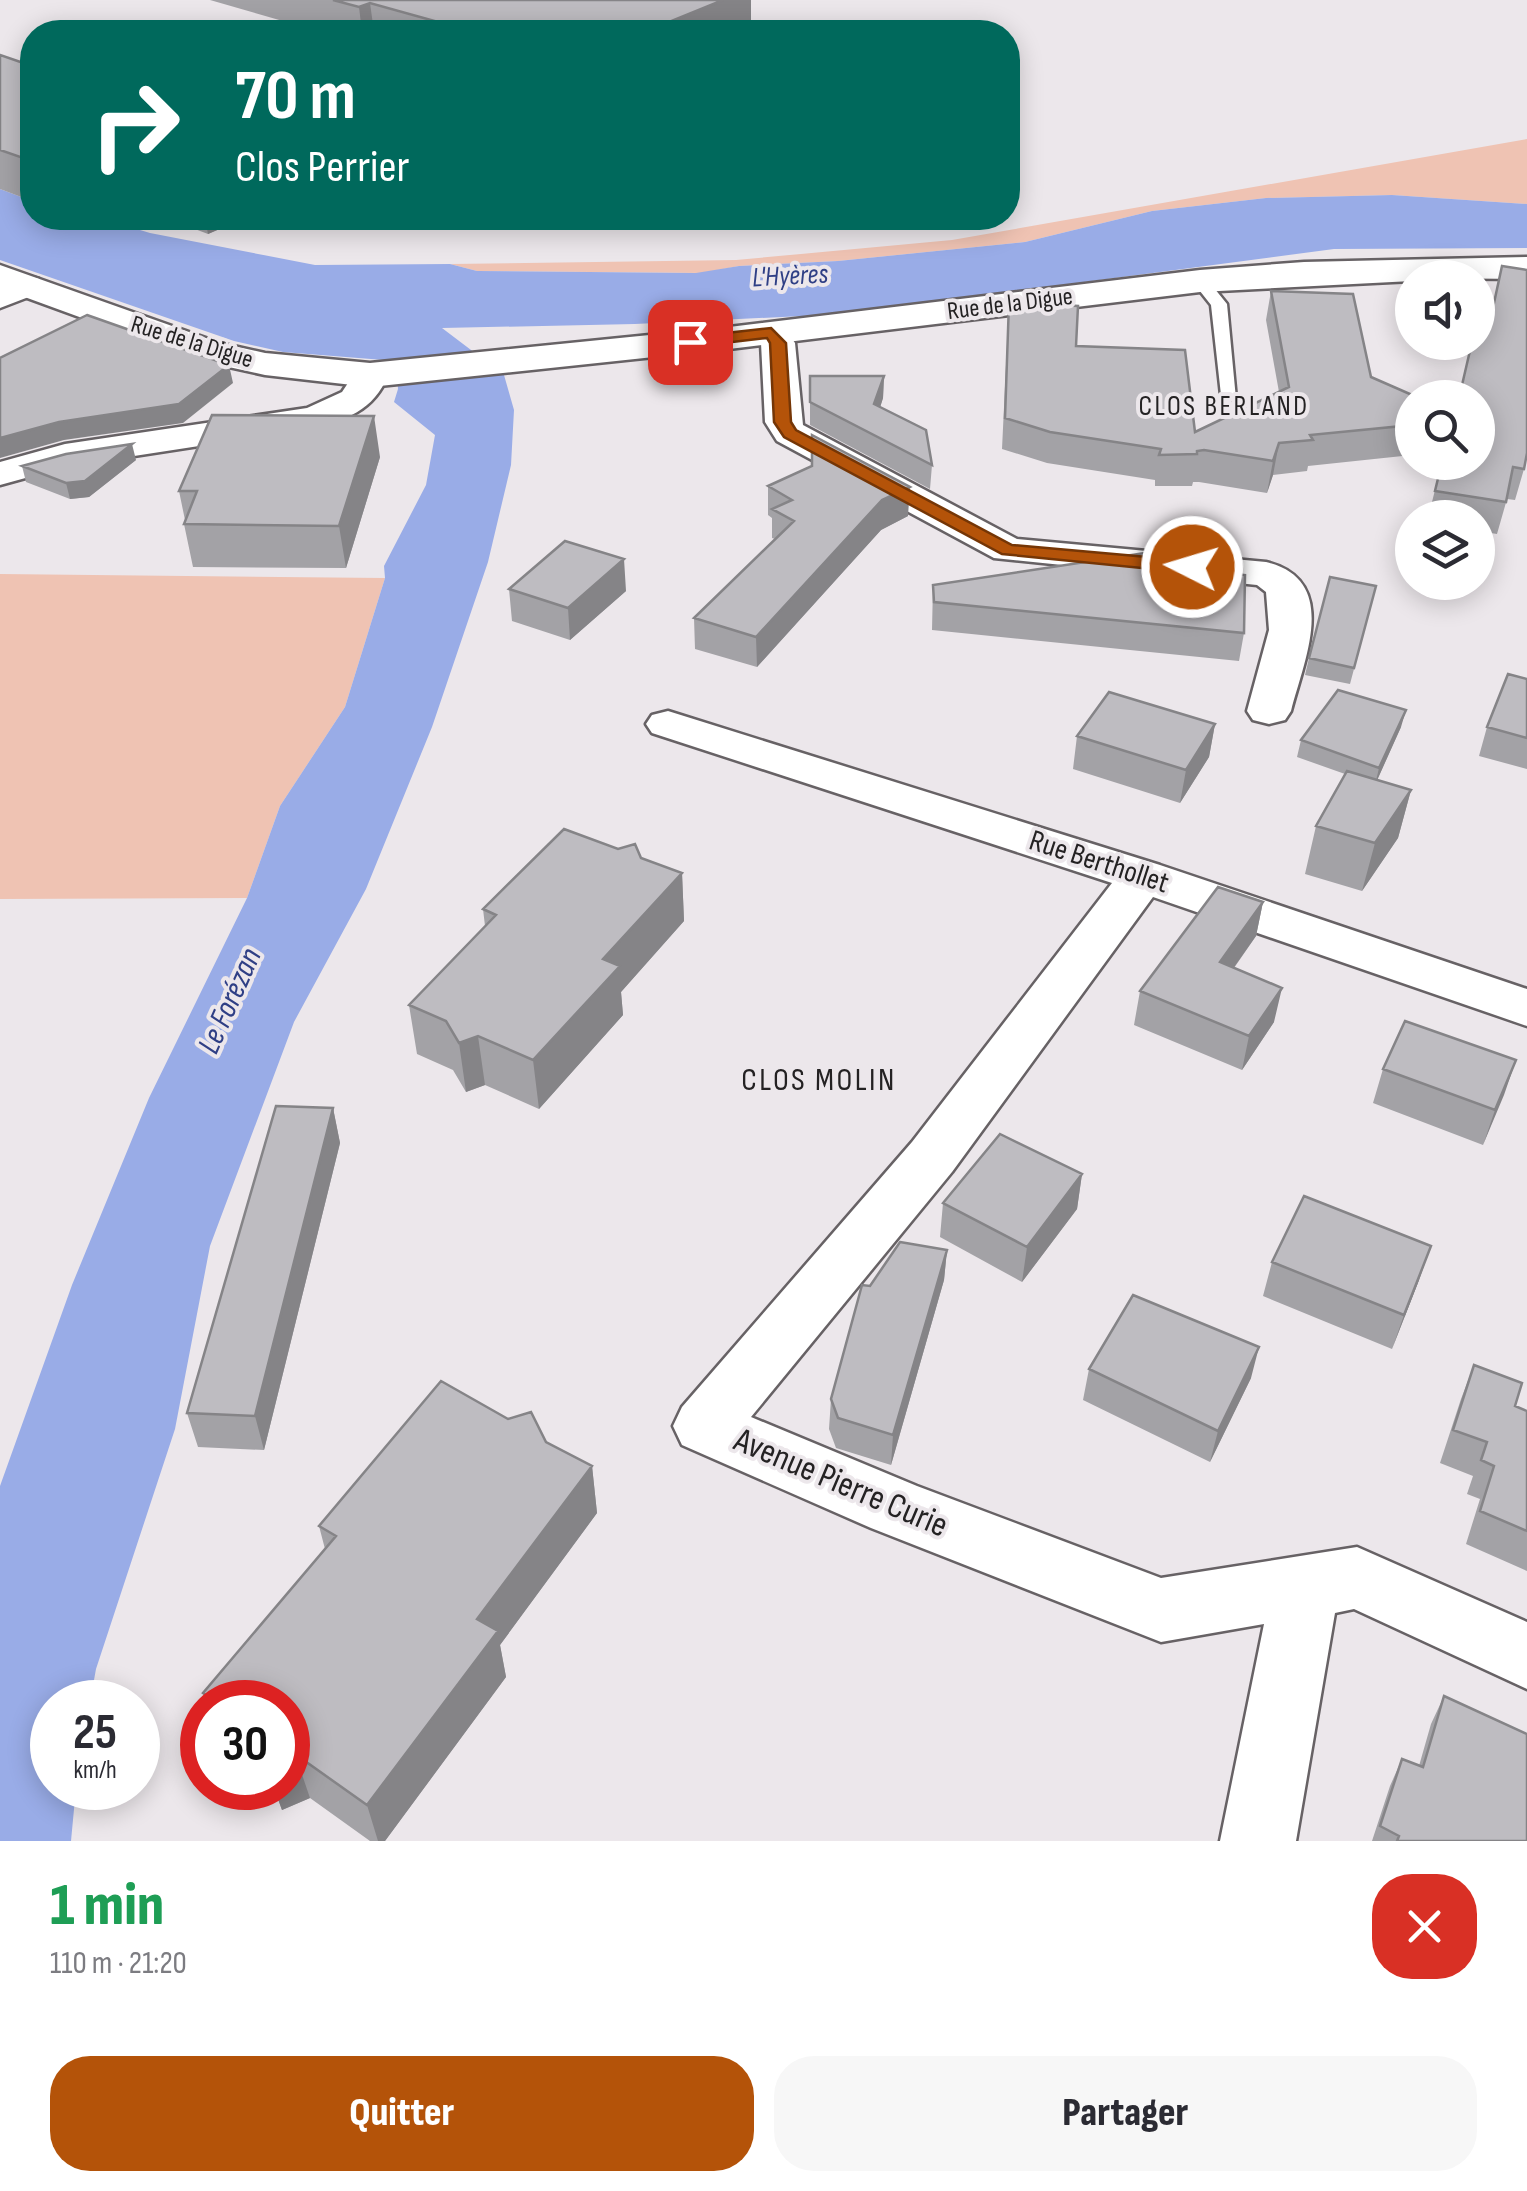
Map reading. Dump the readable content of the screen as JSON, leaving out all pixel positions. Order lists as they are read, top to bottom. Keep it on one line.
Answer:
{"streets":{"street":["Rue de la Digue","Rue Berthollet","Avenue Pierre Curie"]},"crossings":[["Rue Berthollet","Avenue Pierre Curie"]],"districts":["CLOS BERLAND","CLOS MOLIN"],"water":["L'Hyères","Le Forézan"],"page":{"turn":["70 m","Clos Perrier"],"speed":"25 km/h","limit":"30","heading":["1 min","110 m · 21:20"],"buttons":["Quitter","Partager"]}}
